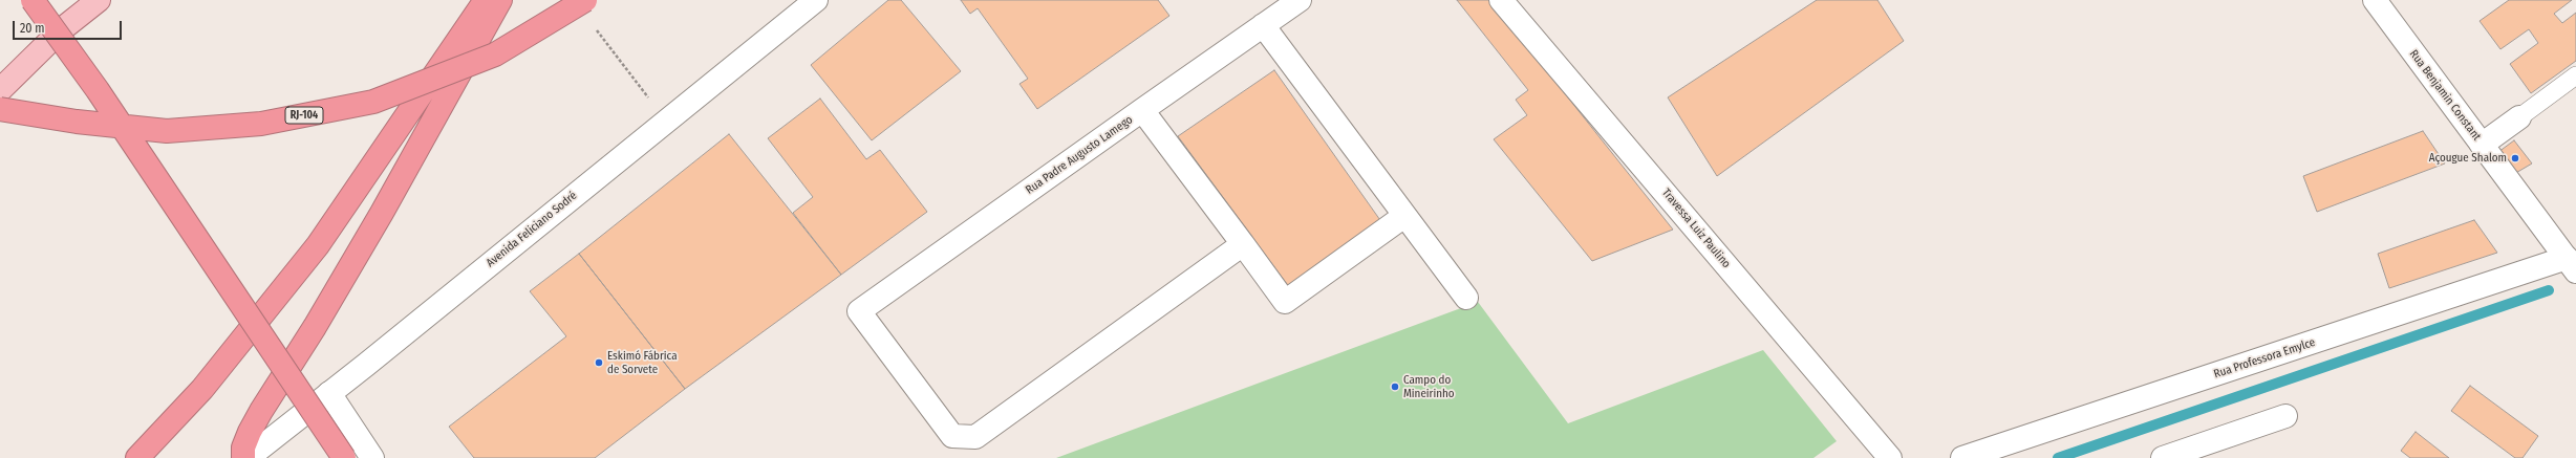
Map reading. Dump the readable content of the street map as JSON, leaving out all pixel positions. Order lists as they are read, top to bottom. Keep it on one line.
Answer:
{"streets":{"highway":["RJ-104"],"street":["Rua Benjamin Constant","Rua Padre Augusto Lamego","Travessa Luiz Paulino","Avenida Feliciano Sodré","Rua Professora Emylce"]},"crossings":[["Rua Benjamin Constant","Rua Professora Emylce"]],"places":["Açougue Shalom","Eskimó Fábrica de Sorvete","Campo do Mineirinho"],"scale_bar":"20 m"}
